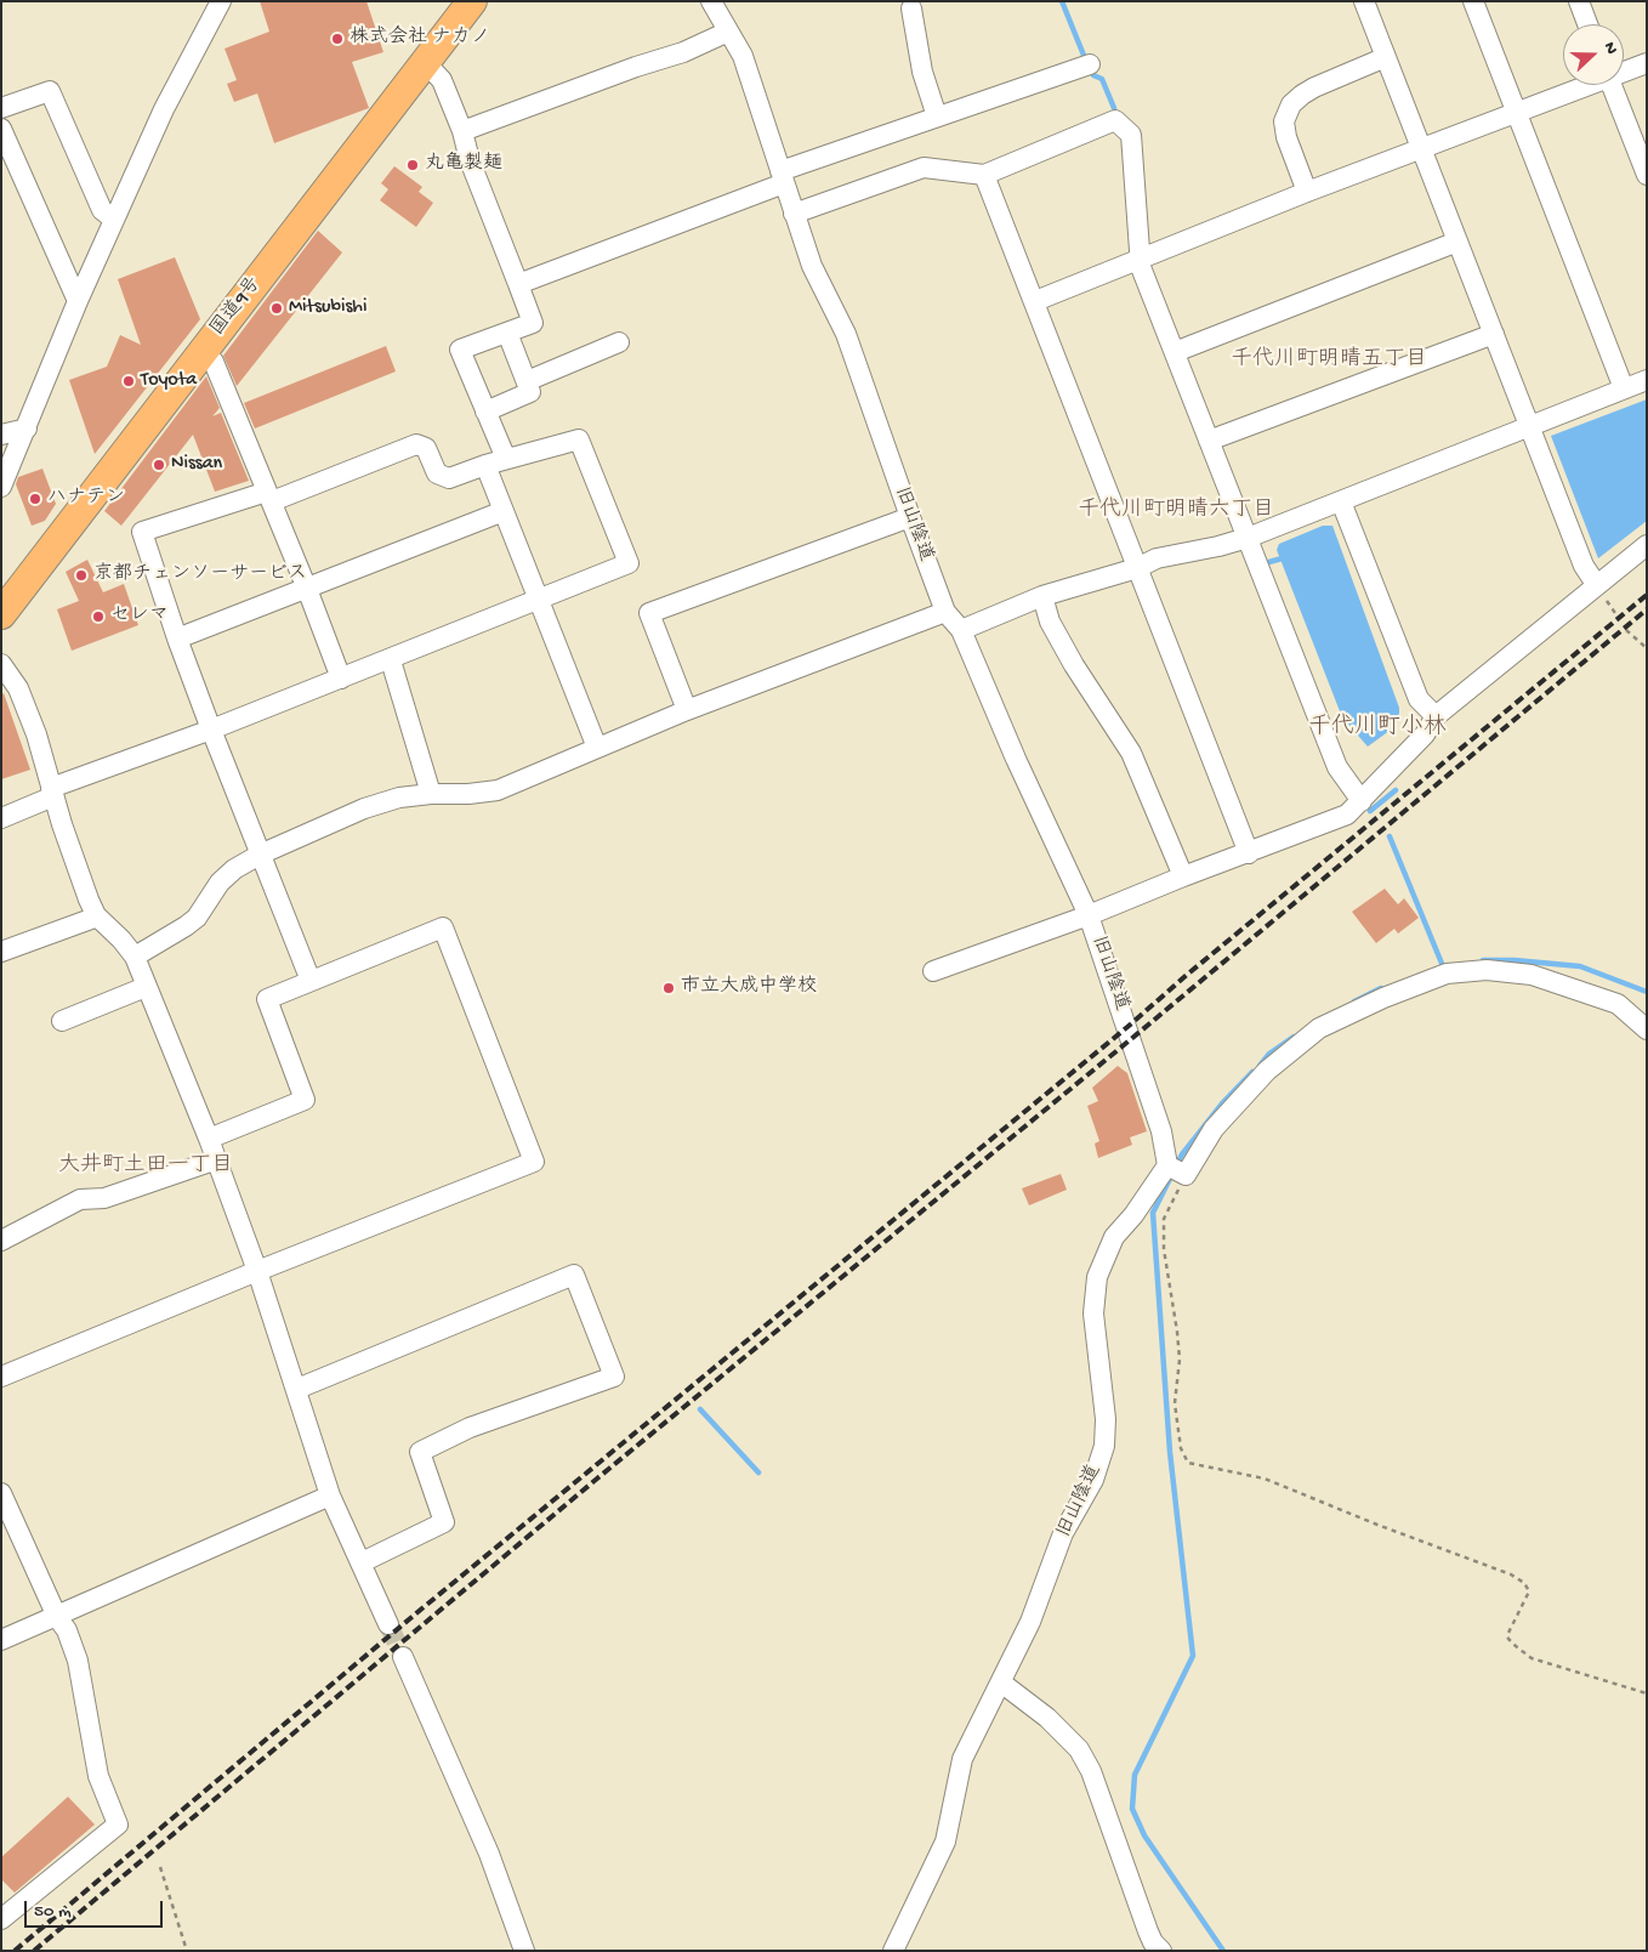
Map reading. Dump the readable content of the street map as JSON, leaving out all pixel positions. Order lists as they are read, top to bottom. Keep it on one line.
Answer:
{"streets":{"highway":["国道9号"],"street":["旧山陰道"]},"districts":["千代川町明晴五丁目","千代川町明晴六丁目","千代川町小林","大井町土田一丁目"],"places":["株式会社 ナカノ","丸亀製麺","Mitsubishi","Toyota","Nissan","ハナテン","京都チェンソーサービス","セレマ","市立大成中学校"],"scale_bar":"50 m","north":"right"}
